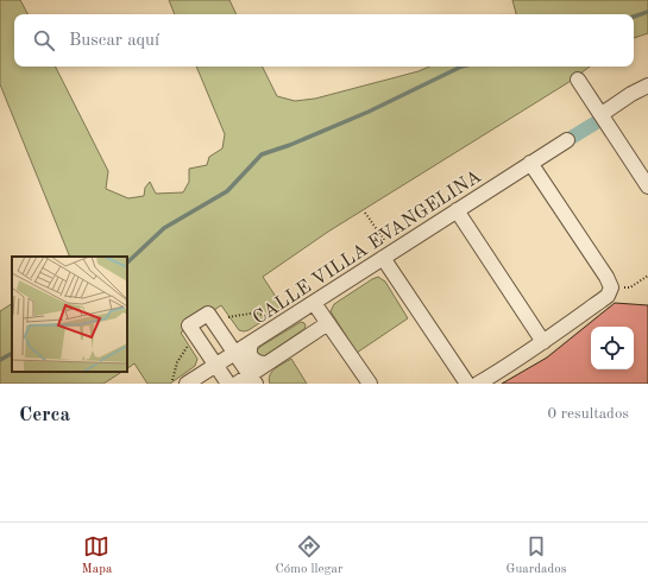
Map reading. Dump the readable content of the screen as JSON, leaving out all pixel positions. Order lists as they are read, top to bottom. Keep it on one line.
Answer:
{"streets":{"street":["CALLE VILLA EVANGELINA"]},"page":{"search":"Buscar aquí","heading":["Cerca","0 resultados"],"nav":["Mapa","Cómo llegar","Guardados"]}}
